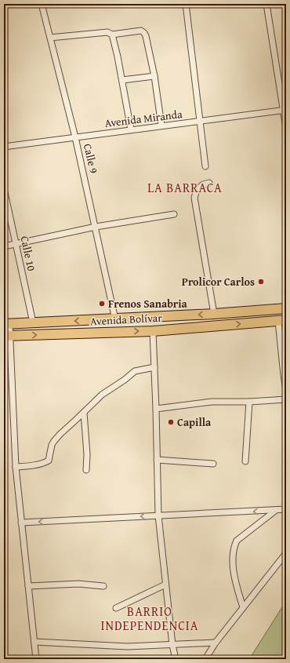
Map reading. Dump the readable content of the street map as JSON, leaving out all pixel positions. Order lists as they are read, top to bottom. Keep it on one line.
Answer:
{"streets":{"main road":["Avenida Bolívar"],"street":["Avenida Miranda","Calle 9","Calle 10"]},"crossings":[["Avenida Miranda","Calle 9"],["Calle 9","Avenida Bolívar"],["Calle 10","Avenida Bolívar"]],"districts":["LA BARRACA","BARRIO INDEPENDENCIA"],"places":["Prolicor Carlos","Frenos Sanabria","Capilla"]}
